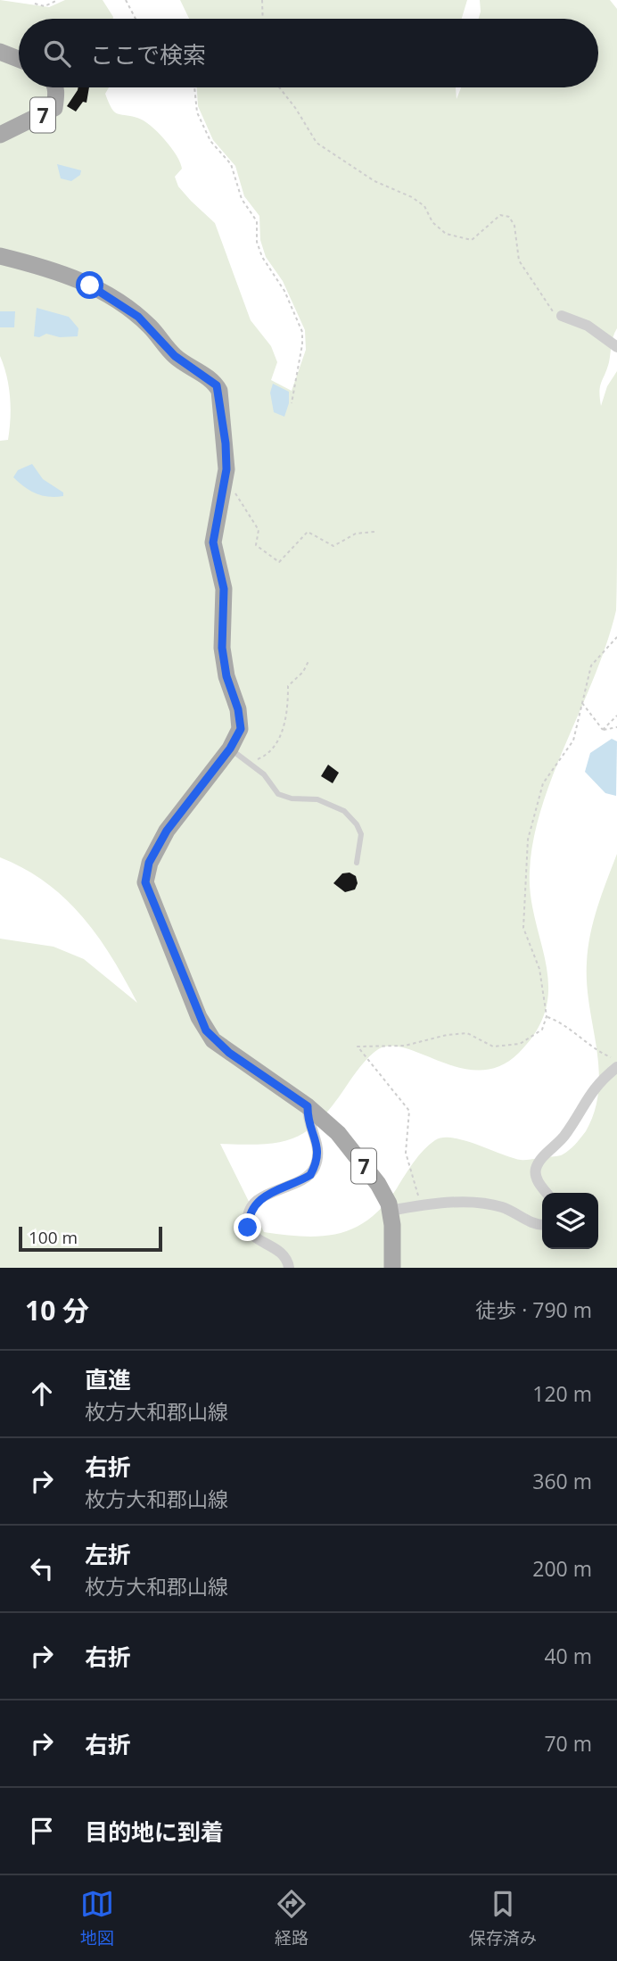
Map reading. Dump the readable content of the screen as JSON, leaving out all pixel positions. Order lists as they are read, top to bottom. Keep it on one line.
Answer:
{"streets":{"main road":["7"]},"scale_bar":"100 m","page":{"search":"ここで検索","scale":"100 m","heading":["10 分","徒歩 · 790 m"],"list":[["直進","枚方大和郡山線","120 m"],["右折","枚方大和郡山線","360 m"],["左折","枚方大和郡山線","200 m"],["右折","40 m"],["右折","70 m"],"目的地に到着"],"nav":["地図","経路","保存済み"]}}
